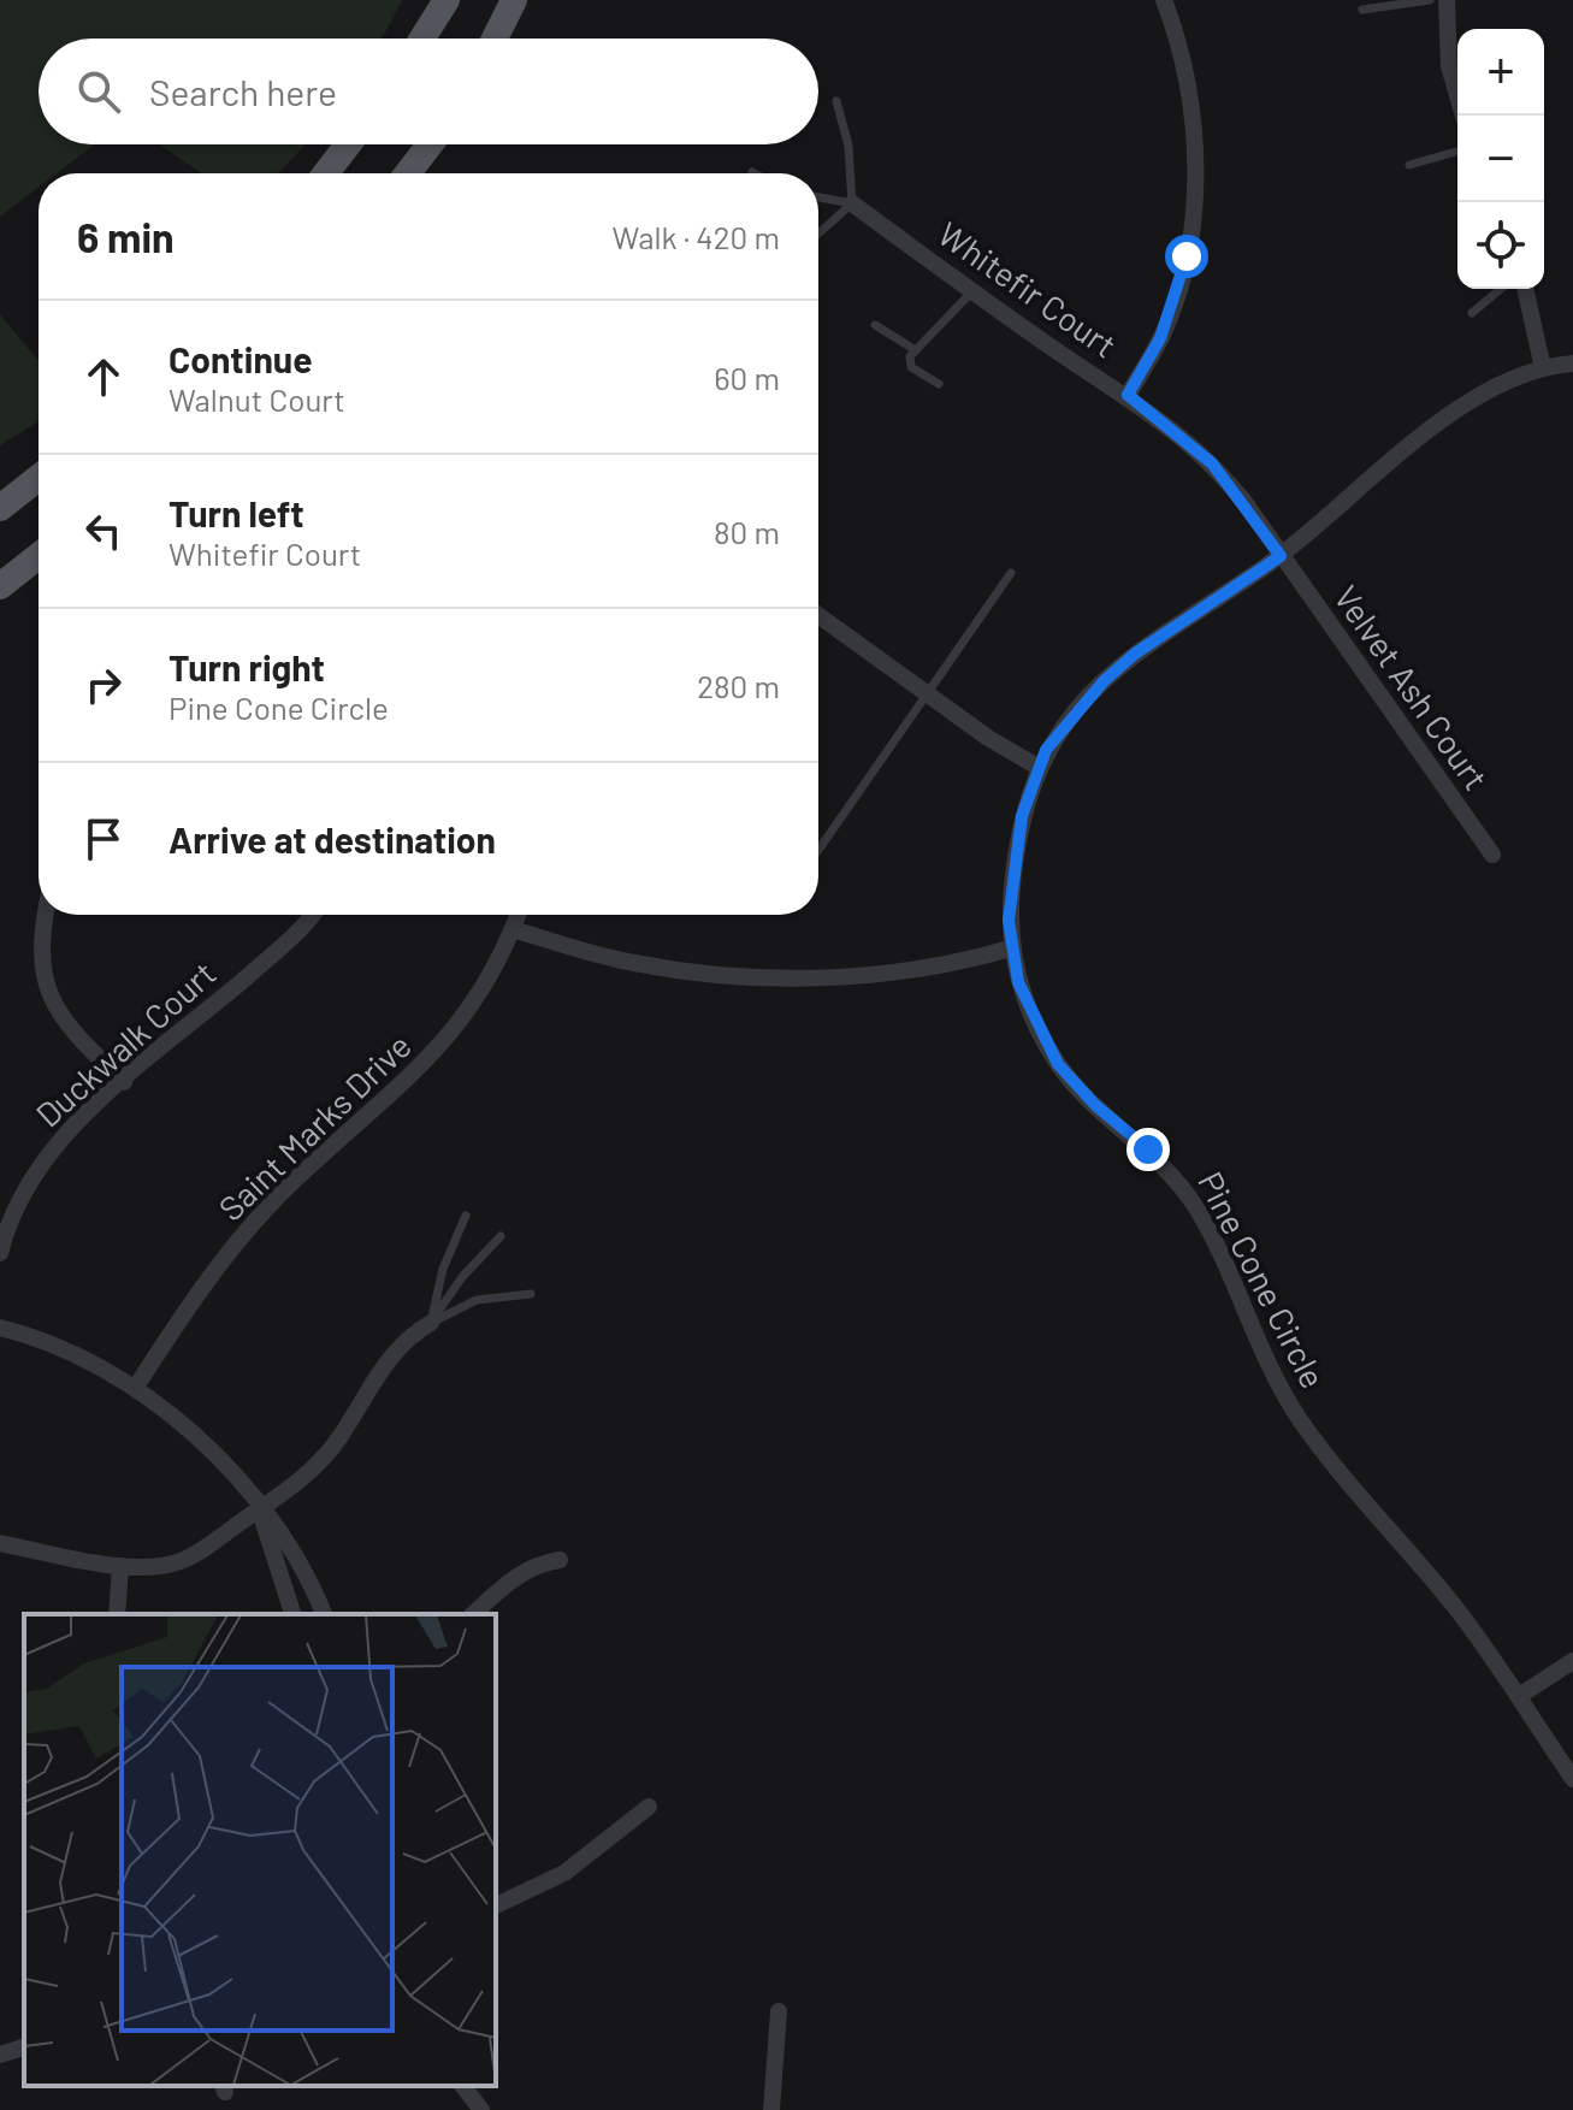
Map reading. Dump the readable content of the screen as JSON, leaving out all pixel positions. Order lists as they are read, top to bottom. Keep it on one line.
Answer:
{"streets":{"street":["Whitefir Court","Velvet Ash Court","Duckwalk Court","Saint Marks Drive","Pine Cone Circle"]},"crossings":[["Whitefir Court","Velvet Ash Court"],["Whitefir Court","Pine Cone Circle"],["Velvet Ash Court","Pine Cone Circle"]],"page":{"map_buttons":["+","−"],"search":"Search here","heading":["6 min","Walk · 420 m"],"list":[["Continue","Walnut Court","60 m"],["Turn left","Whitefir Court","80 m"],["Turn right","Pine Cone Circle","280 m"],"Arrive at destination"]}}
